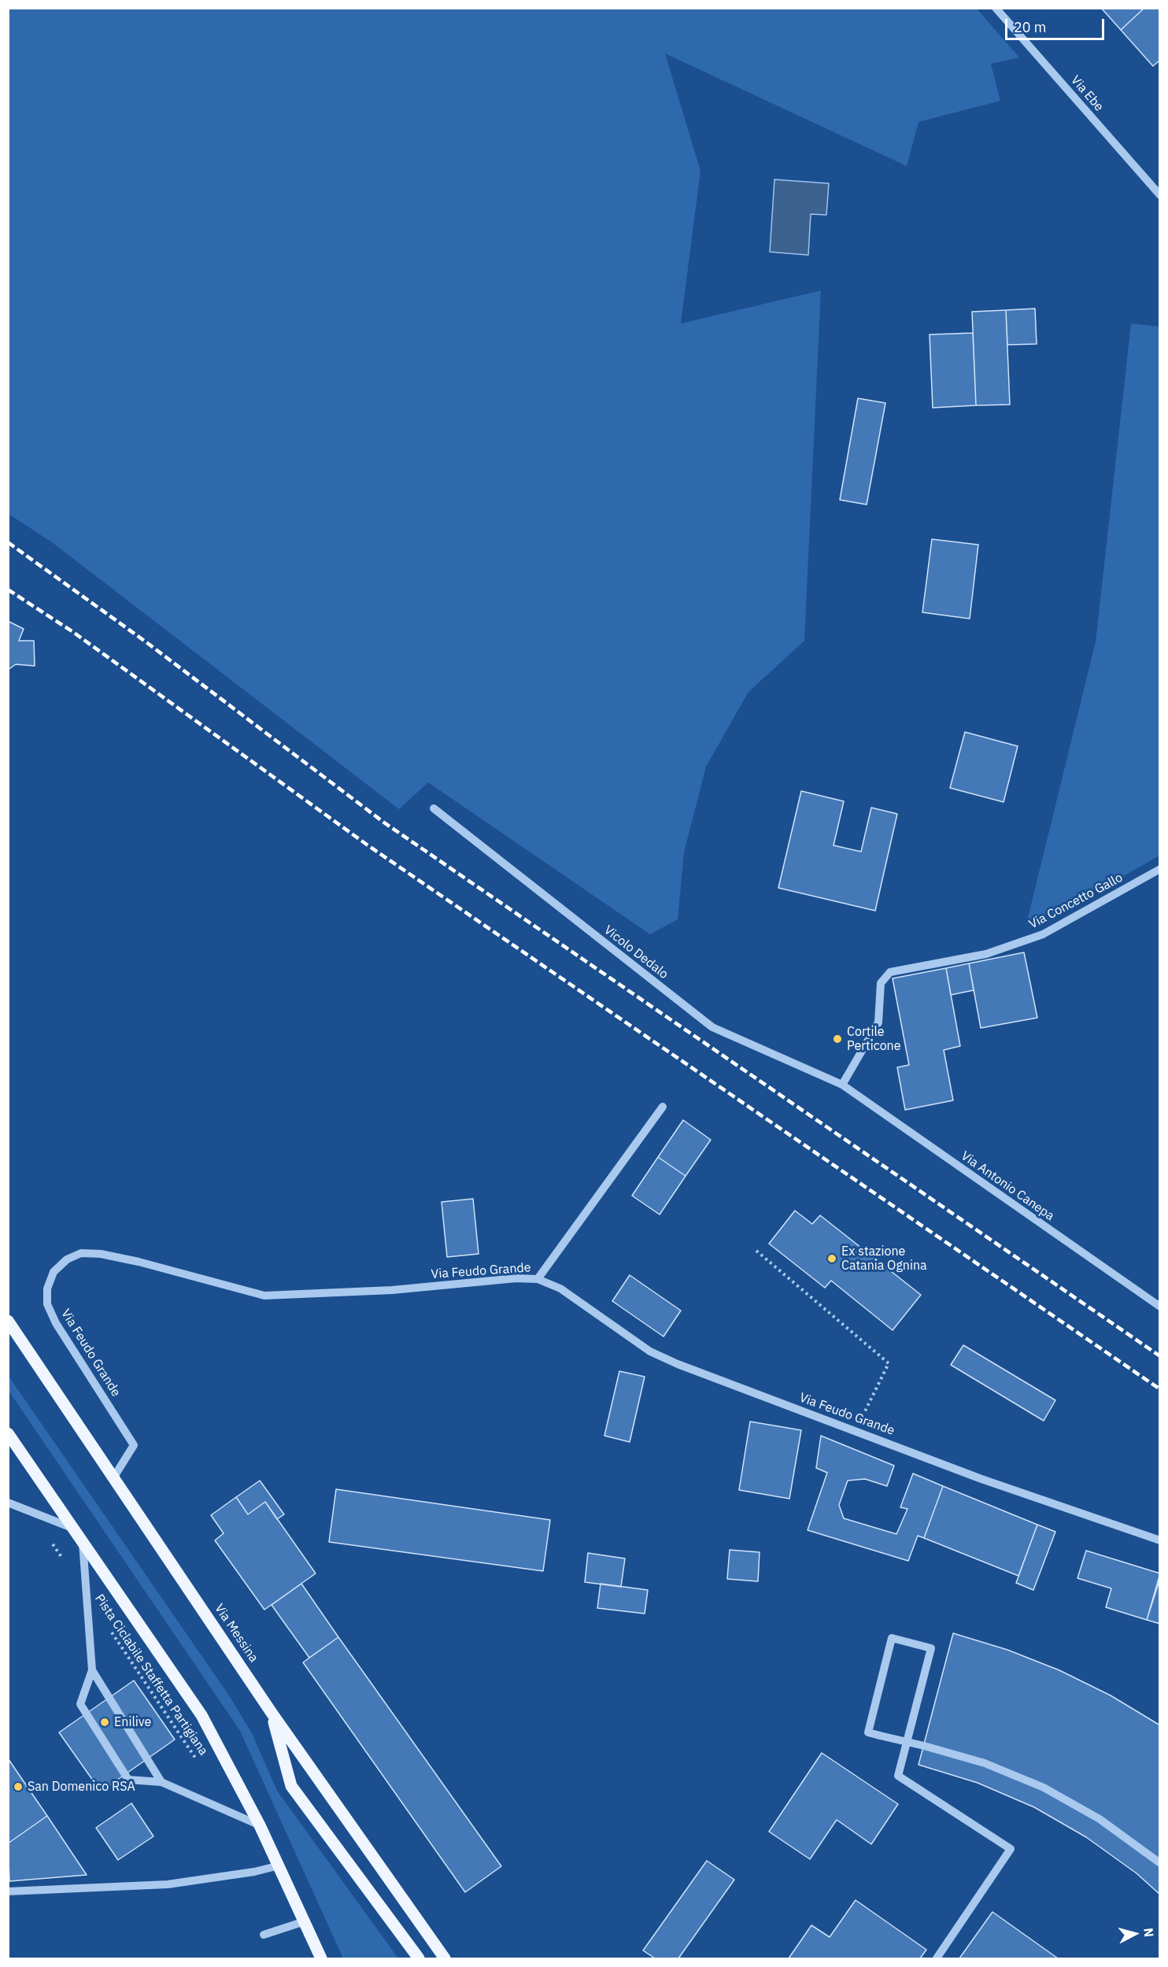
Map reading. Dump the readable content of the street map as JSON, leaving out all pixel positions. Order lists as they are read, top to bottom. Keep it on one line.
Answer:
{"streets":{"main road":["Via Messina"],"street":["Via Ebe","Via Concetto Gallo","Vicolo Dedalo","Via Antonio Canepa","Via Feudo Grande"],"path":["Pista Ciclabile Staffetta Partigiana"]},"crossings":[["Via Concetto Gallo","Vicolo Dedalo"],["Via Concetto Gallo","Via Antonio Canepa"],["Vicolo Dedalo","Via Antonio Canepa"],["Via Feudo Grande","Via Messina"]],"places":["Cortile Perticone","Ex stazione Catania Ognina","Enilive","San Domenico RSA"],"scale_bar":"20 m","north":"right"}
